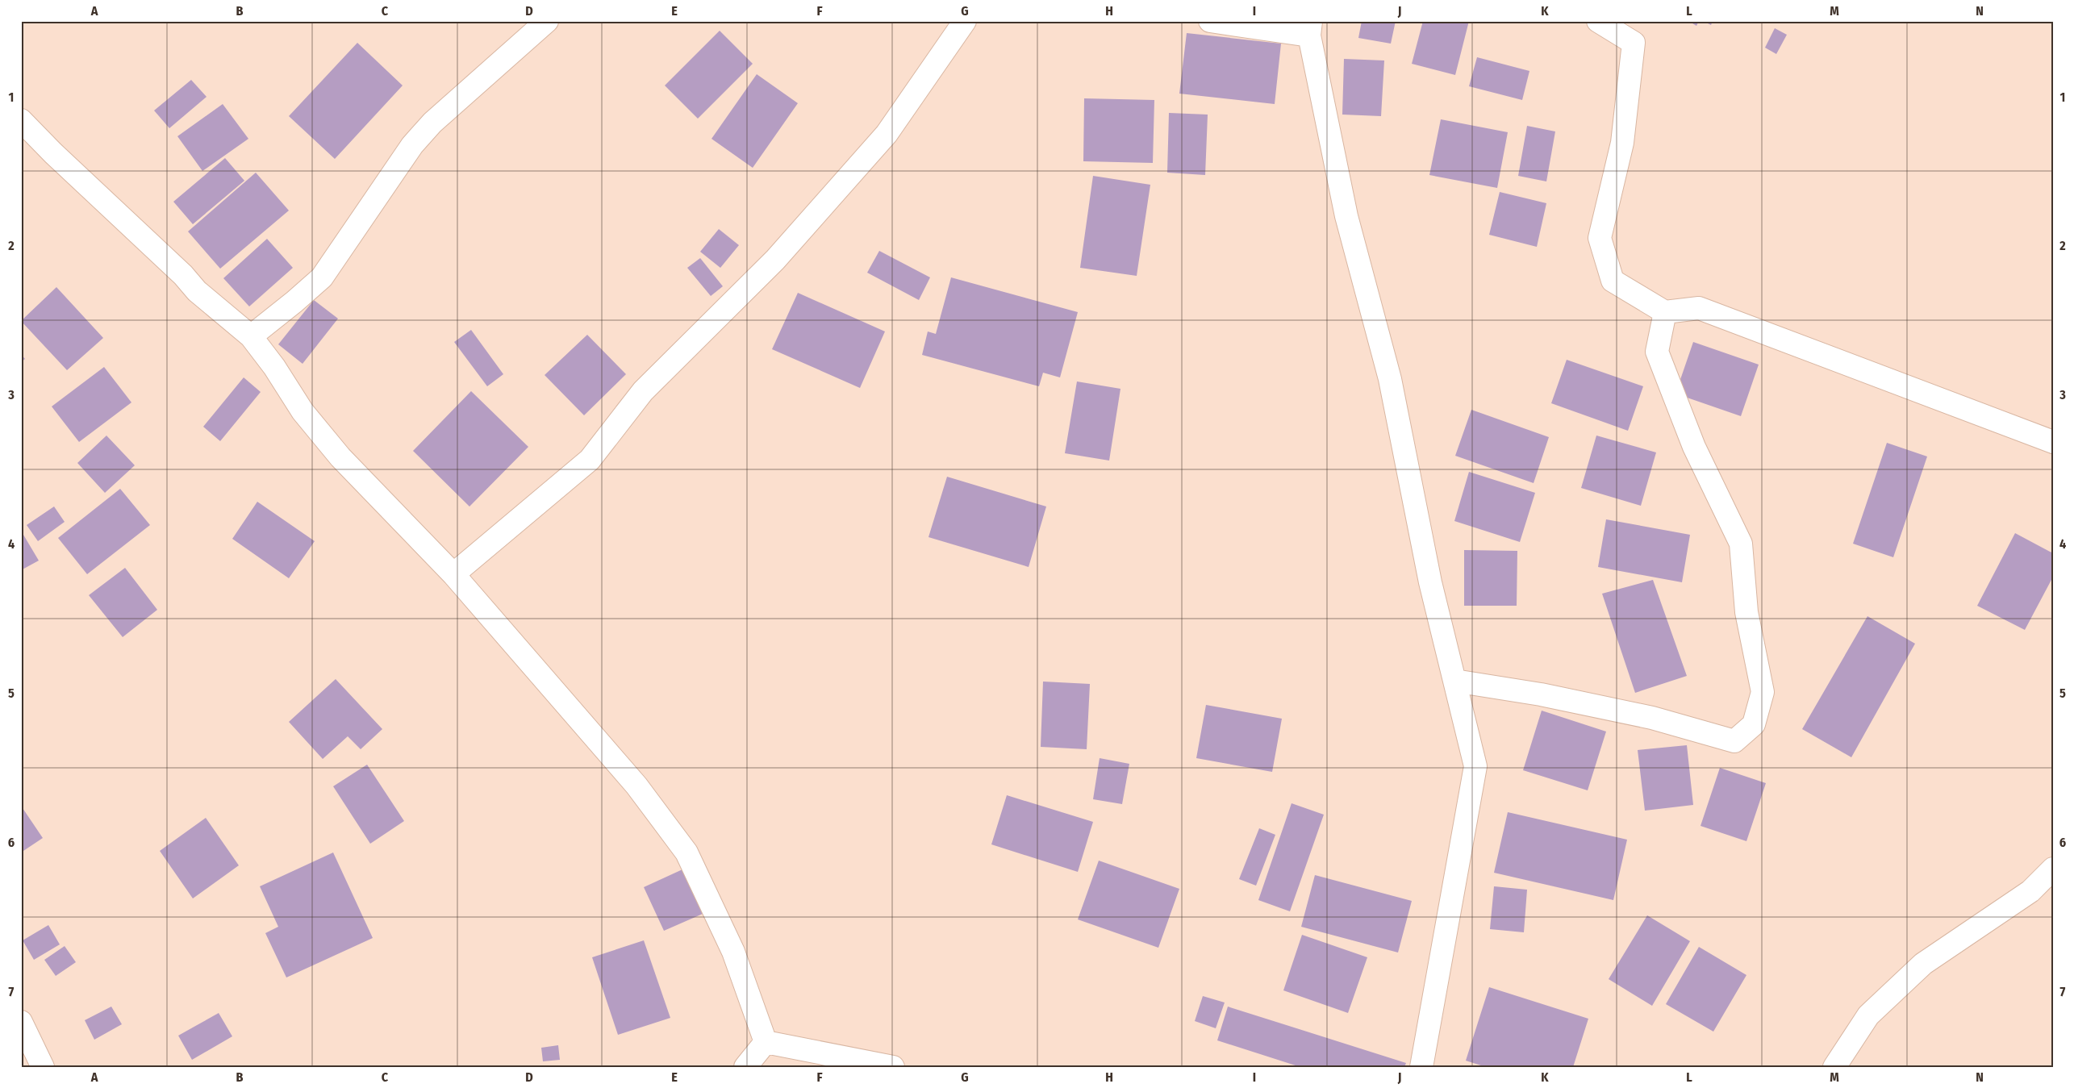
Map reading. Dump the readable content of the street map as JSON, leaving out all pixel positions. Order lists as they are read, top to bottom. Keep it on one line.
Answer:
{"grid":{"columns":["A","B","C","D","E","F","G","H","I","J","K","L","M","N"],"rows":["1","2","3","4","5","6","7"]}}
